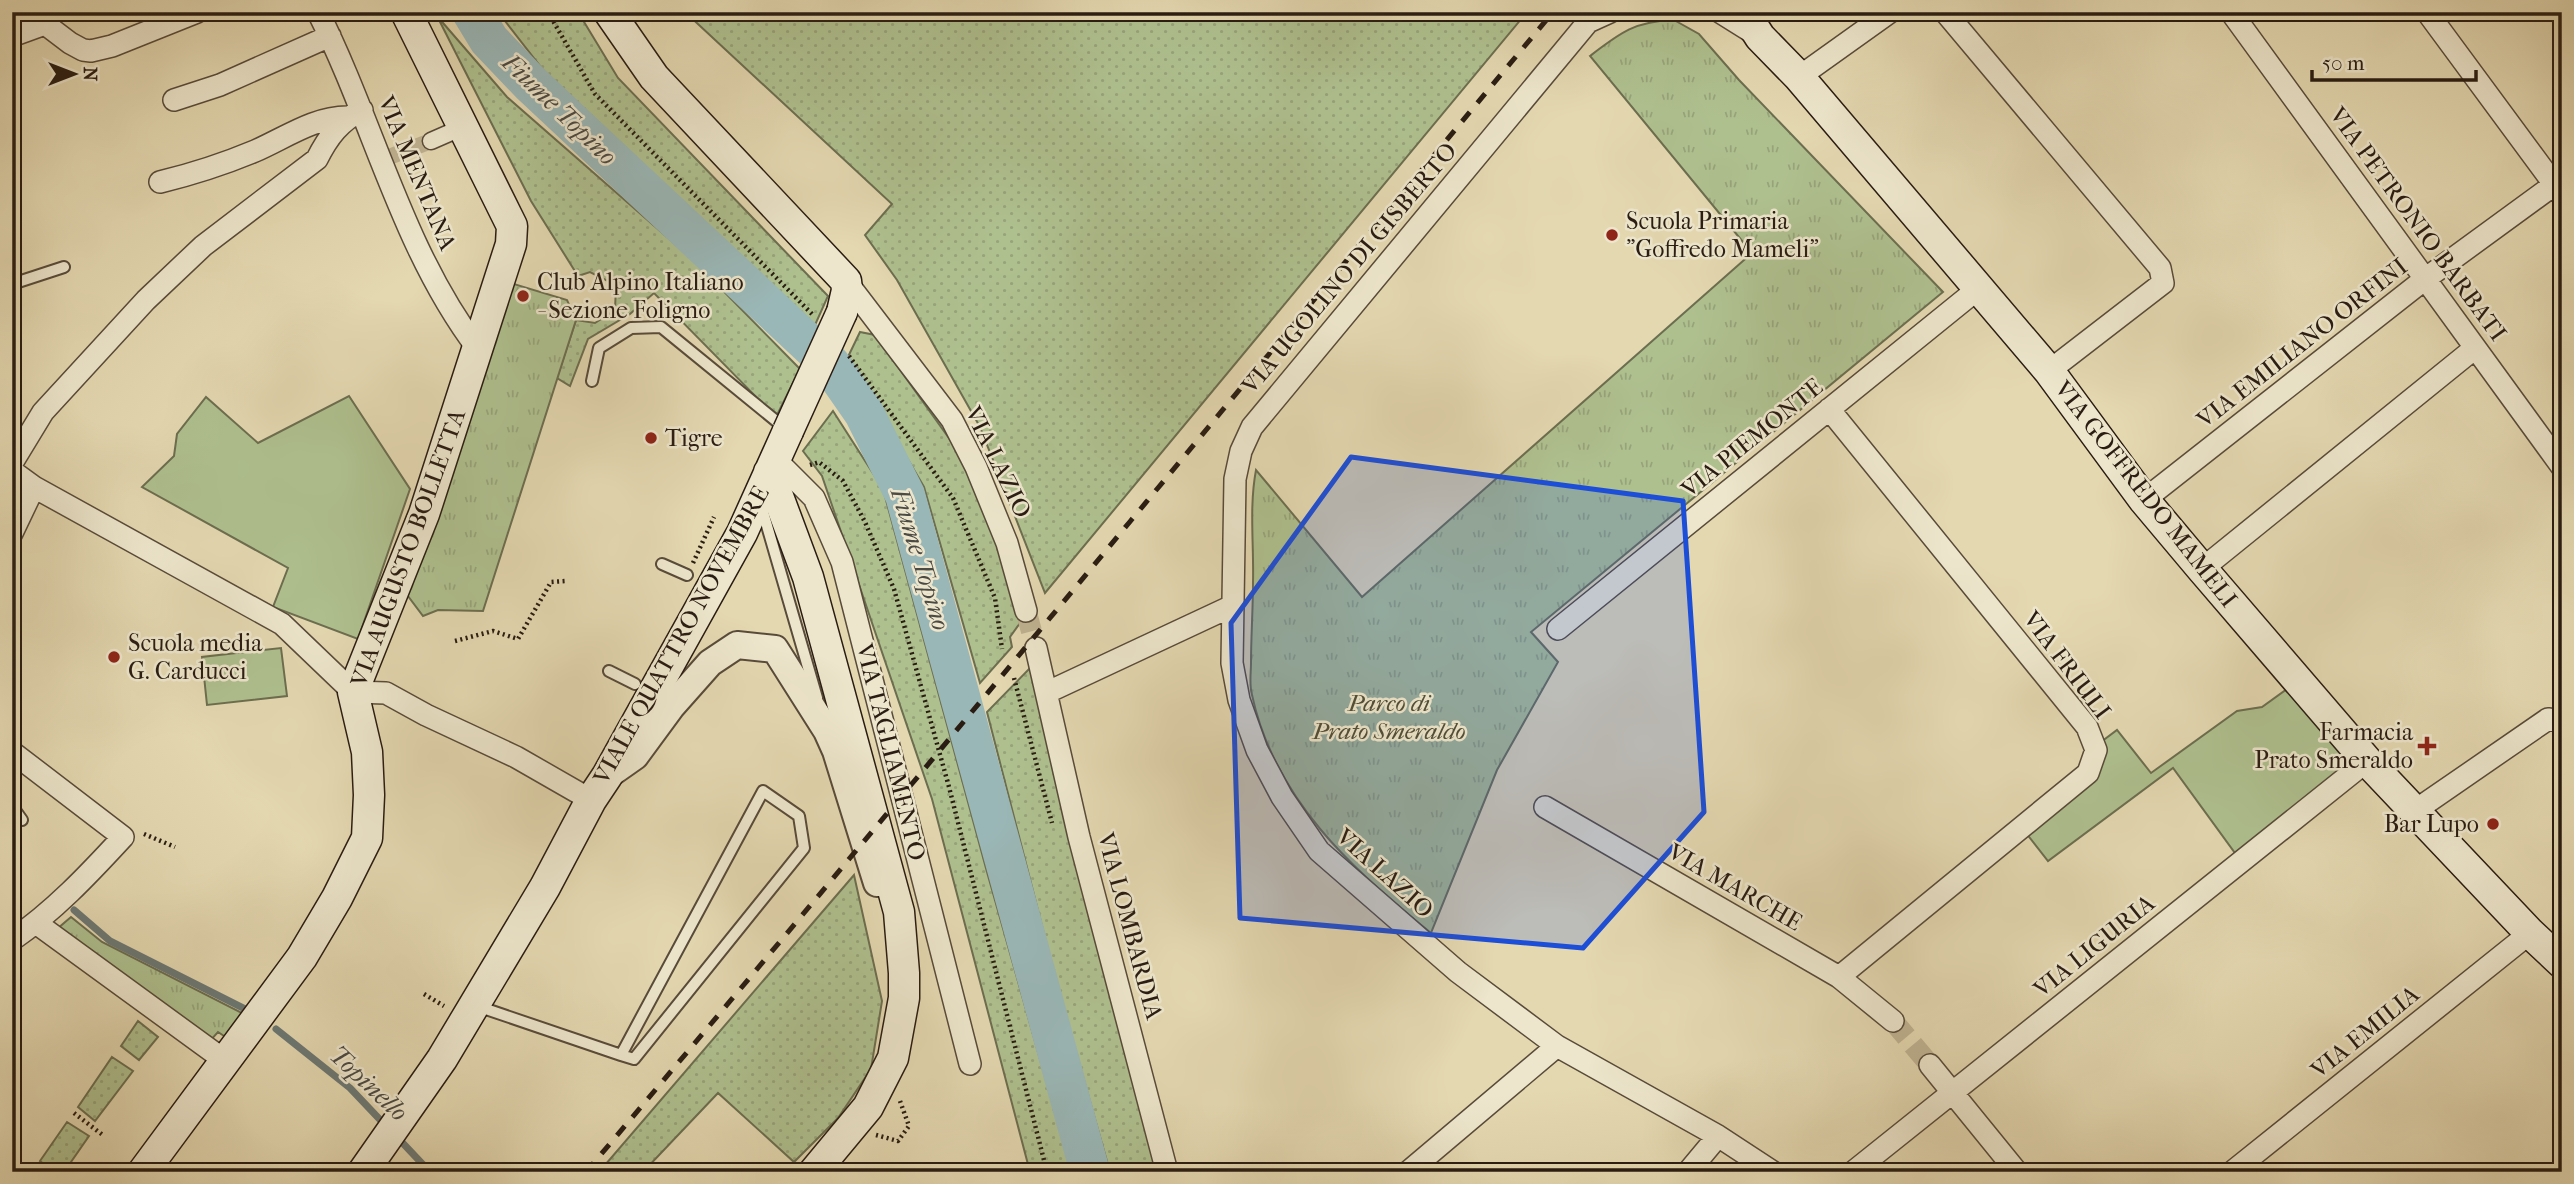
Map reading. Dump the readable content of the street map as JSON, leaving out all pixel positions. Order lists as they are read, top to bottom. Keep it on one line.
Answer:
{"streets":{"main road":["VIA GOFFREDO MAMELI","VIA AUGUSTO BOLLETTA","VIALE QUATTRO NOVEMBRE","VIA TAGLIAMENTO"],"street":["VIA MENTANA","VIA PETRONIO BARBATI","VIA UGOLINO DI GISBERTO","VIA EMILIANO ORFINI","VIA PIEMONTE","VIA LAZIO","VIA FRIULI","VIA MARCHE","VIA LOMBARDIA","VIA LIGURIA","VIA EMILIA"]},"crossings":[["VIA MENTANA","VIA AUGUSTO BOLLETTA"],["VIA PETRONIO BARBATI","VIA EMILIANO ORFINI"],["VIA UGOLINO DI GISBERTO","VIA LAZIO"],["VIA EMILIANO ORFINI","VIA GOFFREDO MAMELI"],["VIA PIEMONTE","VIA GOFFREDO MAMELI"],["VIA PIEMONTE","VIA FRIULI"],["VIA LAZIO","VIALE QUATTRO NOVEMBRE"],["VIA GOFFREDO MAMELI","VIA LIGURIA"],["VIA GOFFREDO MAMELI","VIA EMILIA"],["VIALE QUATTRO NOVEMBRE","VIA TAGLIAMENTO"],["VIA FRIULI","VIA MARCHE"]],"water":["Fiume Topino","Topinello"],"parks":["Parco di Prato Smeraldo"],"places":{"other":["Scuola Primaria \"Goffredo Mameli\"","Club Alpino Italiano - Sezione Foligno","Tigre","Scuola media G. Carducci","Bar Lupo"],"health":["Farmacia Prato Smeraldo"]},"scale_bar":"50 m","north":"right"}
